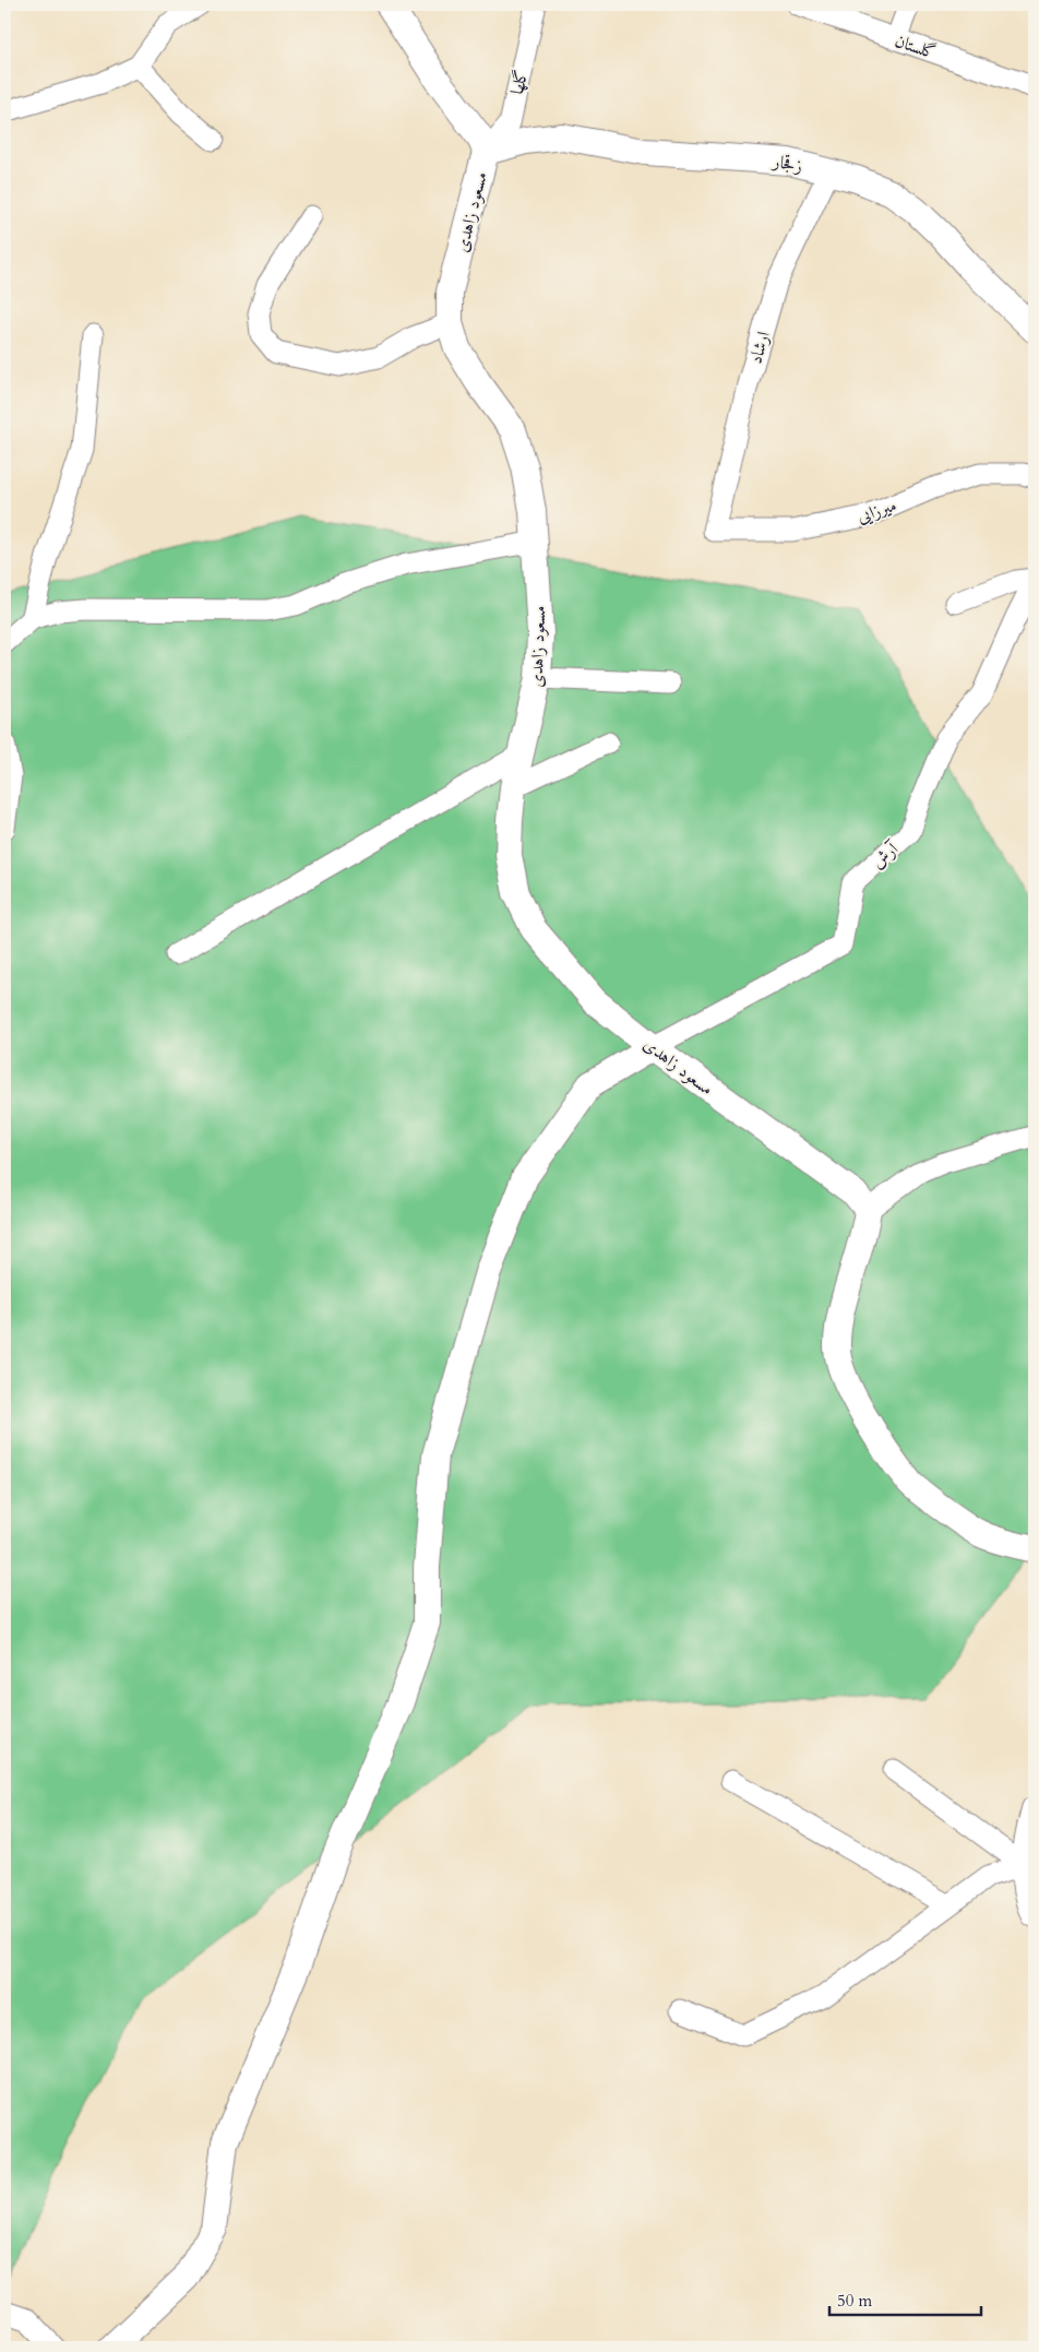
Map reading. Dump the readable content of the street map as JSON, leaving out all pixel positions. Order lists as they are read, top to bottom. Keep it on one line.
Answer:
{"streets":{"street":["گلستان","گلها","زقجار","مسعود زاهدی","ارشاد","میرزایی","آرش"]},"crossings":[["گلها","زقجار"],["گلها","مسعود زاهدی"],["زقجار","مسعود زاهدی"],["زقجار","ارشاد"],["مسعود زاهدی","آرش"],["ارشاد","میرزایی"]],"scale_bar":"50 m"}
